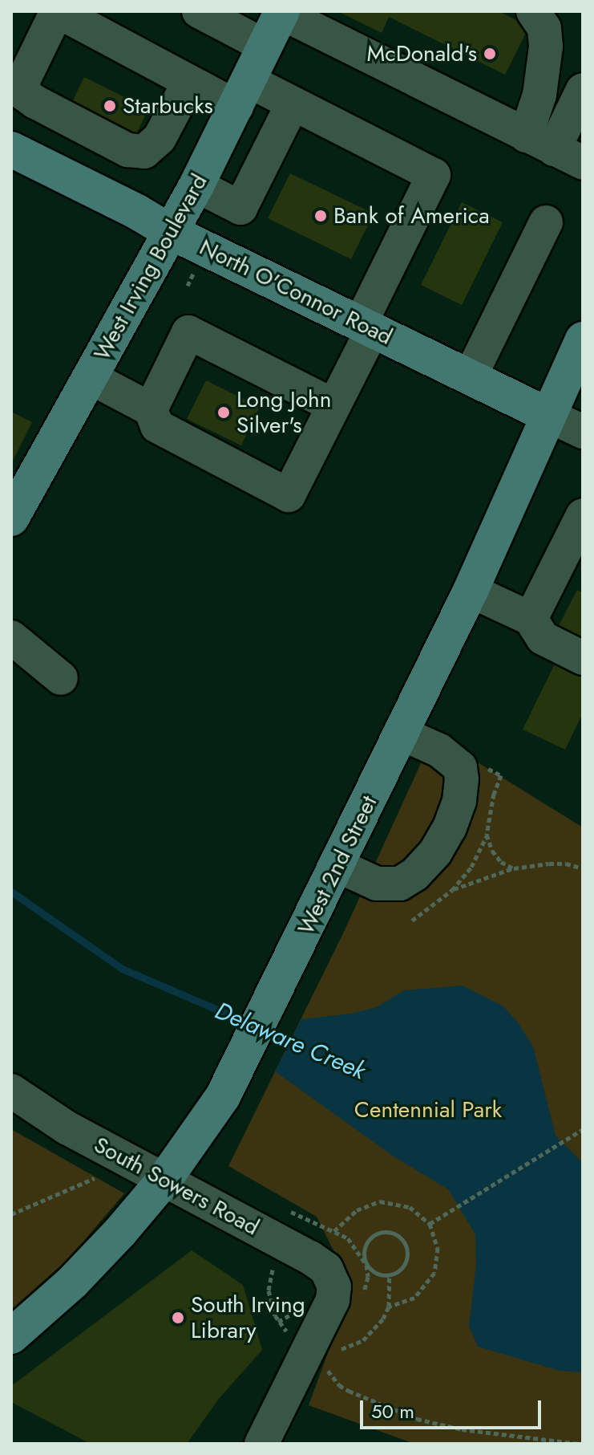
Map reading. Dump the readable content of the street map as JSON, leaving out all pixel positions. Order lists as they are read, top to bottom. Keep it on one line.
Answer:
{"streets":{"main road":["West Irving Boulevard","North O'Connor Road","West 2nd Street"],"street":["South Sowers Road"]},"crossings":[["West Irving Boulevard","North O'Connor Road"],["North O'Connor Road","West 2nd Street"],["West 2nd Street","South Sowers Road"]],"water":["Delaware Creek"],"parks":["Centennial Park"],"places":["McDonald's","Starbucks","Bank of America","Long John Silver's","South Irving Library"],"scale_bar":"50 m"}
